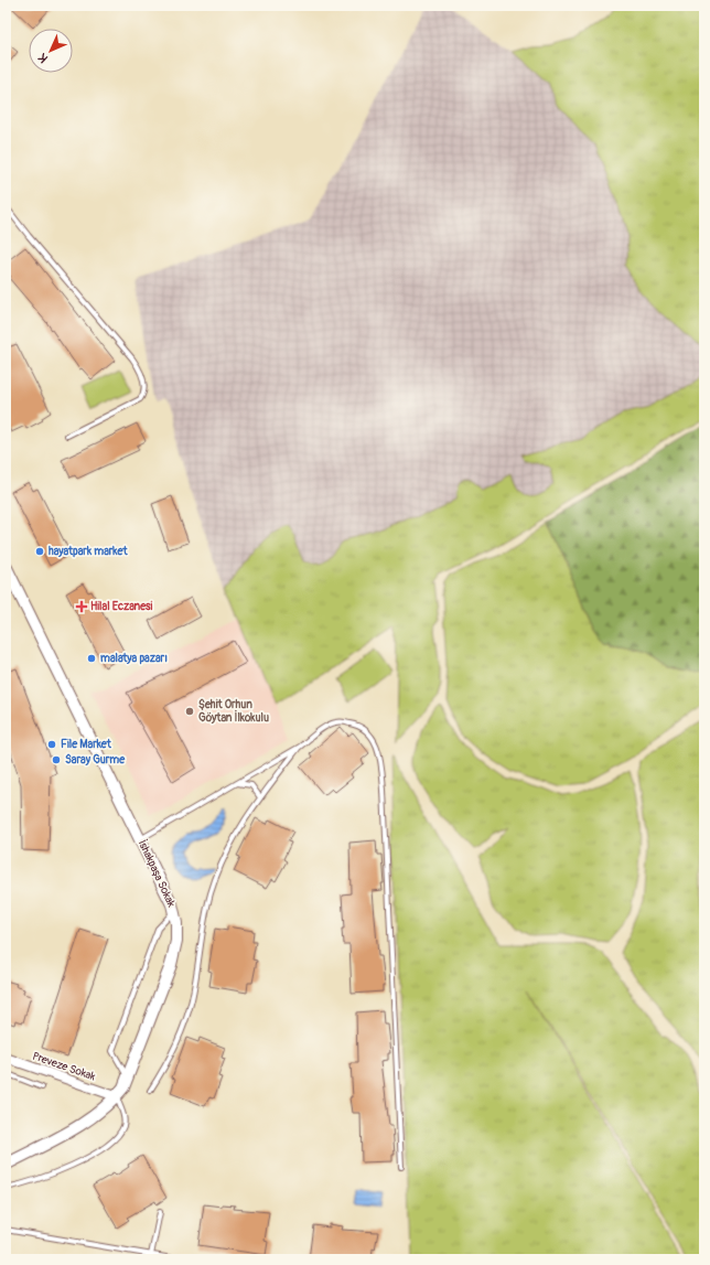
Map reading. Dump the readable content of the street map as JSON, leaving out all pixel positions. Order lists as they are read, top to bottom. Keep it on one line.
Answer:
{"streets":{"street":["İshakpaşa Sokak","Preveze Sokak"]},"crossings":[["İshakpaşa Sokak","Preveze Sokak"]],"places":{"other":["hayatpark market","malatya pazarı","Şehit Orhun Göytan İlkokulu","File Market","Saray Gurme"],"health":["Hilal Eczanesi"]},"north":"bottom left"}
